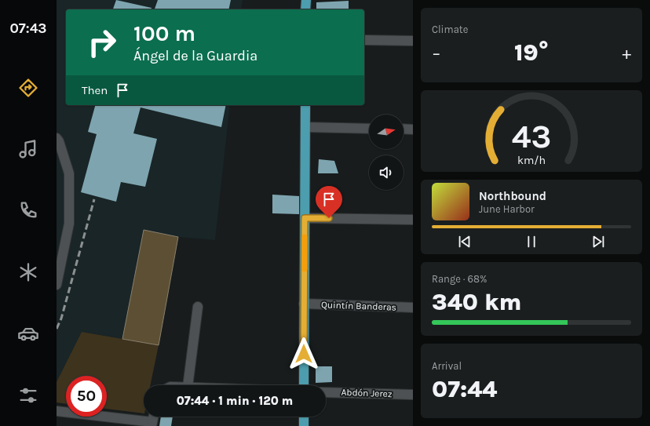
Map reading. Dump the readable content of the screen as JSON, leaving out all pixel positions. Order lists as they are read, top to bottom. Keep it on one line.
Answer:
{"streets":{"street":["Quintín Banderas","Abdón Jerez"]},"north":"right","page":{"tabs":"07:43","tile":["Climate",["Range · 68%","340 km"],["Arrival","07:44"]],"turn":["100 m","Ángel de la Guardia"],"heat":["−","19°","+"],"then":"Then","song":["Northbound","June Harbor"],"limit":"50","trip":"07:44 · 1 min · 120 m","gauge":["43","km/h"]}}
